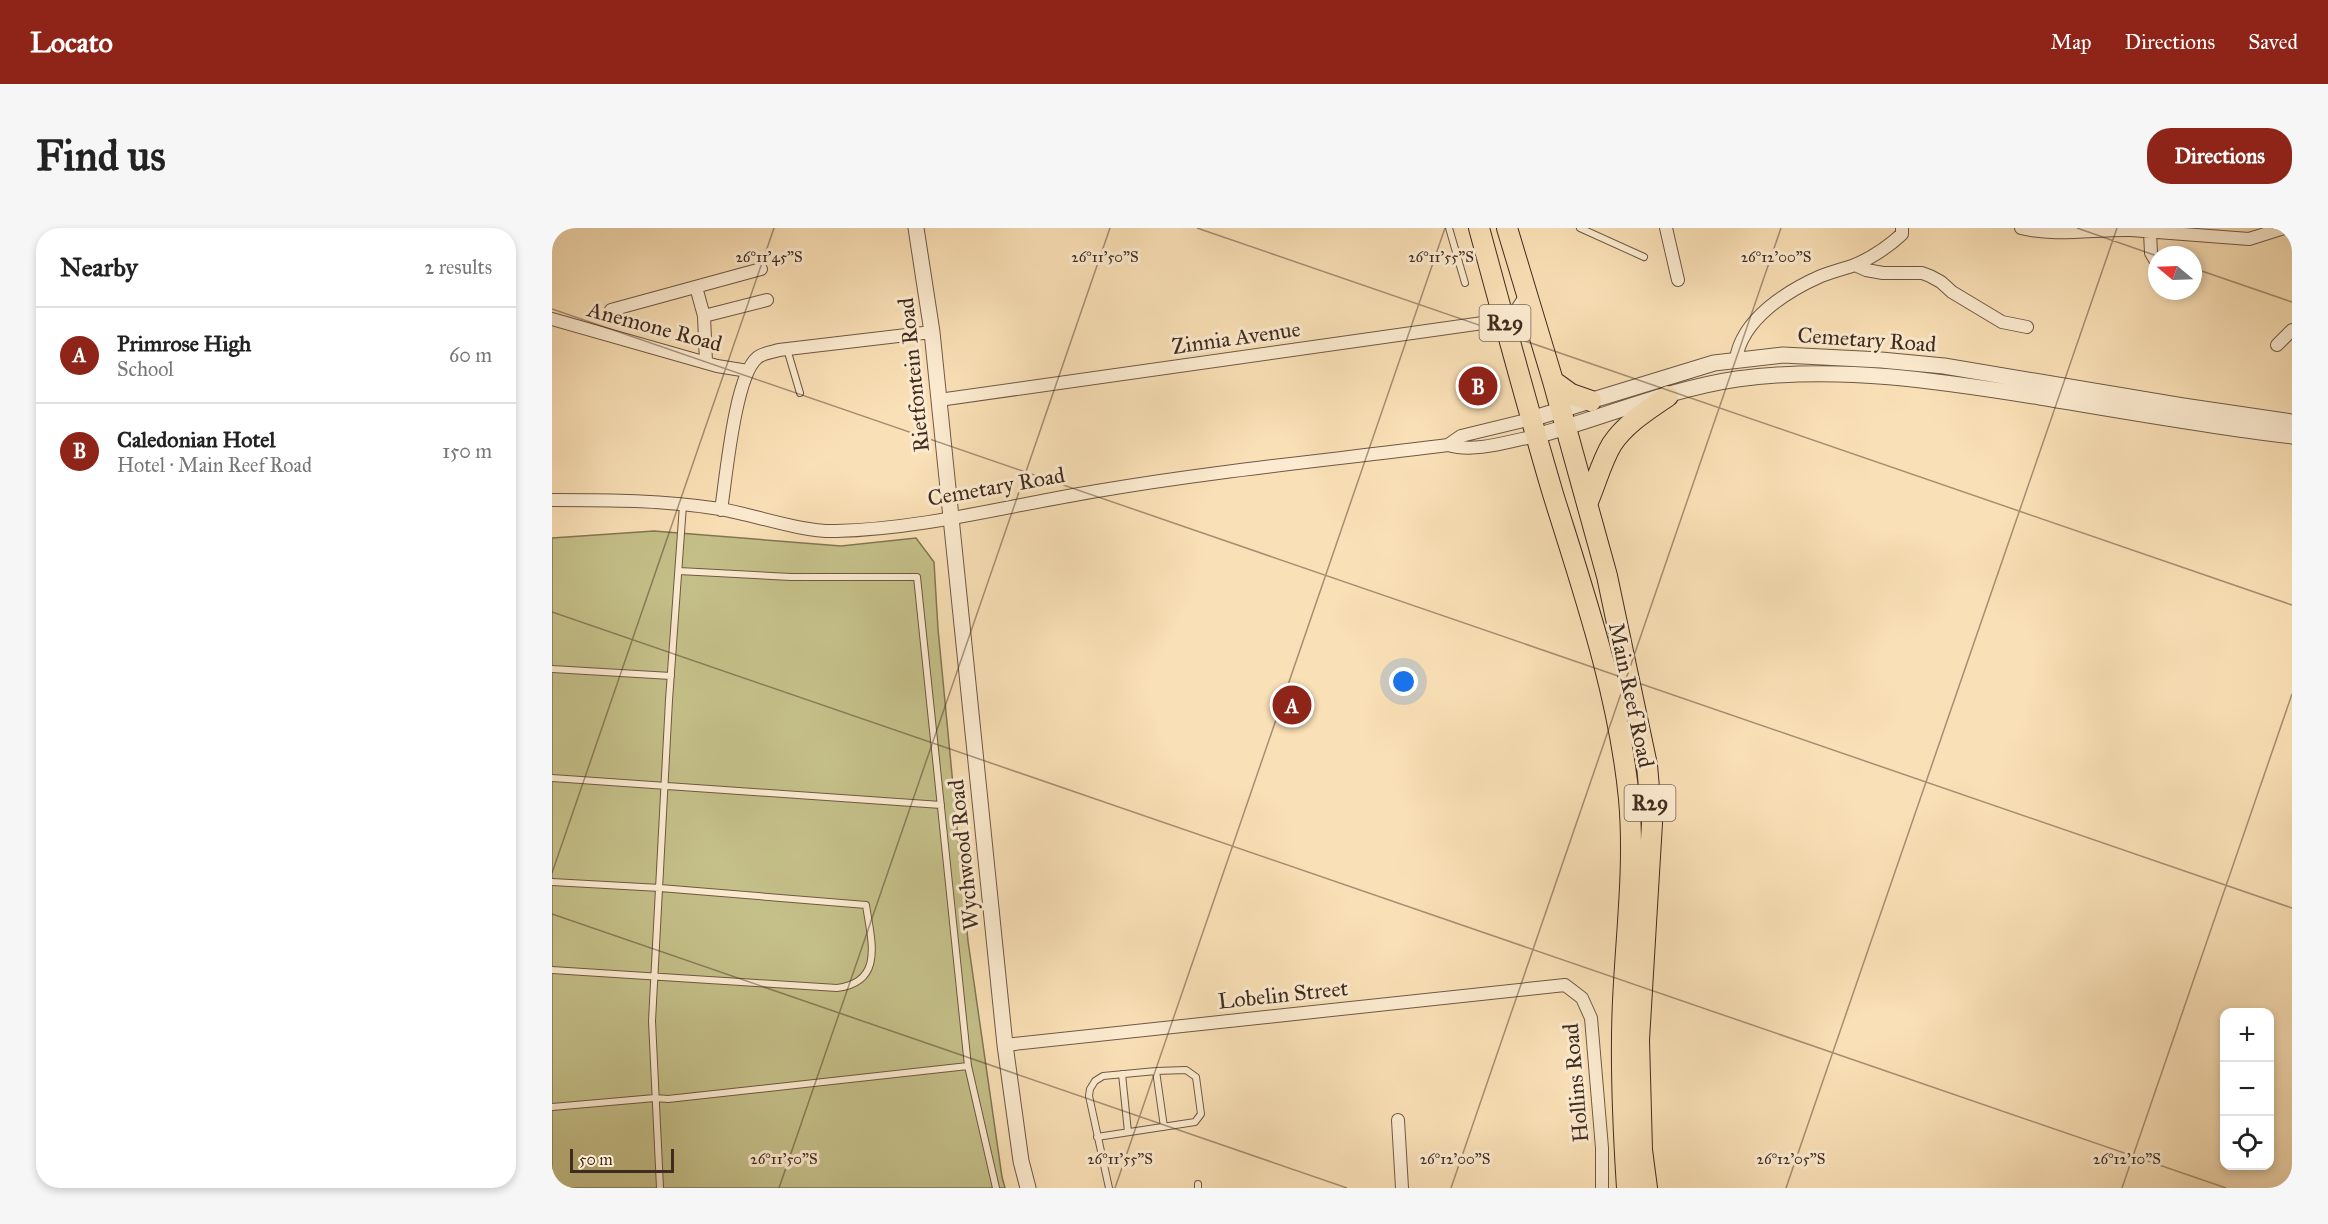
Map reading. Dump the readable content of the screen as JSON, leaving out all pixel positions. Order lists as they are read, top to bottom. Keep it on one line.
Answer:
{"streets":{"main road":["R29","Main Reef Road"],"street":["Anemone Road","Zinnia Avenue","Cemetary Road","Rietfontein Road","Wychwood Road","Lobelin Street","Hollins Road"]},"crossings":[["Zinnia Avenue","Rietfontein Road"],["Zinnia Avenue","Main Reef Road"],["Cemetary Road","Rietfontein Road"],["Cemetary Road","Main Reef Road"],["Cemetary Road","Wychwood Road"],["Rietfontein Road","Wychwood Road"],["Wychwood Road","Lobelin Street"],["Lobelin Street","Hollins Road"]],"scale_bar":"50 m","north":"left","page":{"header":"Locato","nav":["Map","Directions","Saved"],"buttons":"Directions","title":"Find us","heading":["Nearby","2 results"],"list":[{"mark":"A","name":"Primrose High","note":"School","value":"60 m"},{"mark":"B","name":"Caledonian Hotel","note":"Hotel · Main Reef Road","value":"150 m"}],"pins":["B","A"],"map_buttons":["+","−"],"scale":"50 m"},"coordinates":["26°11'45\"S","26°11'50\"S","26°11'55\"S","26°12'00\"S","26°12'05\"S","26°12'10\"S"]}
